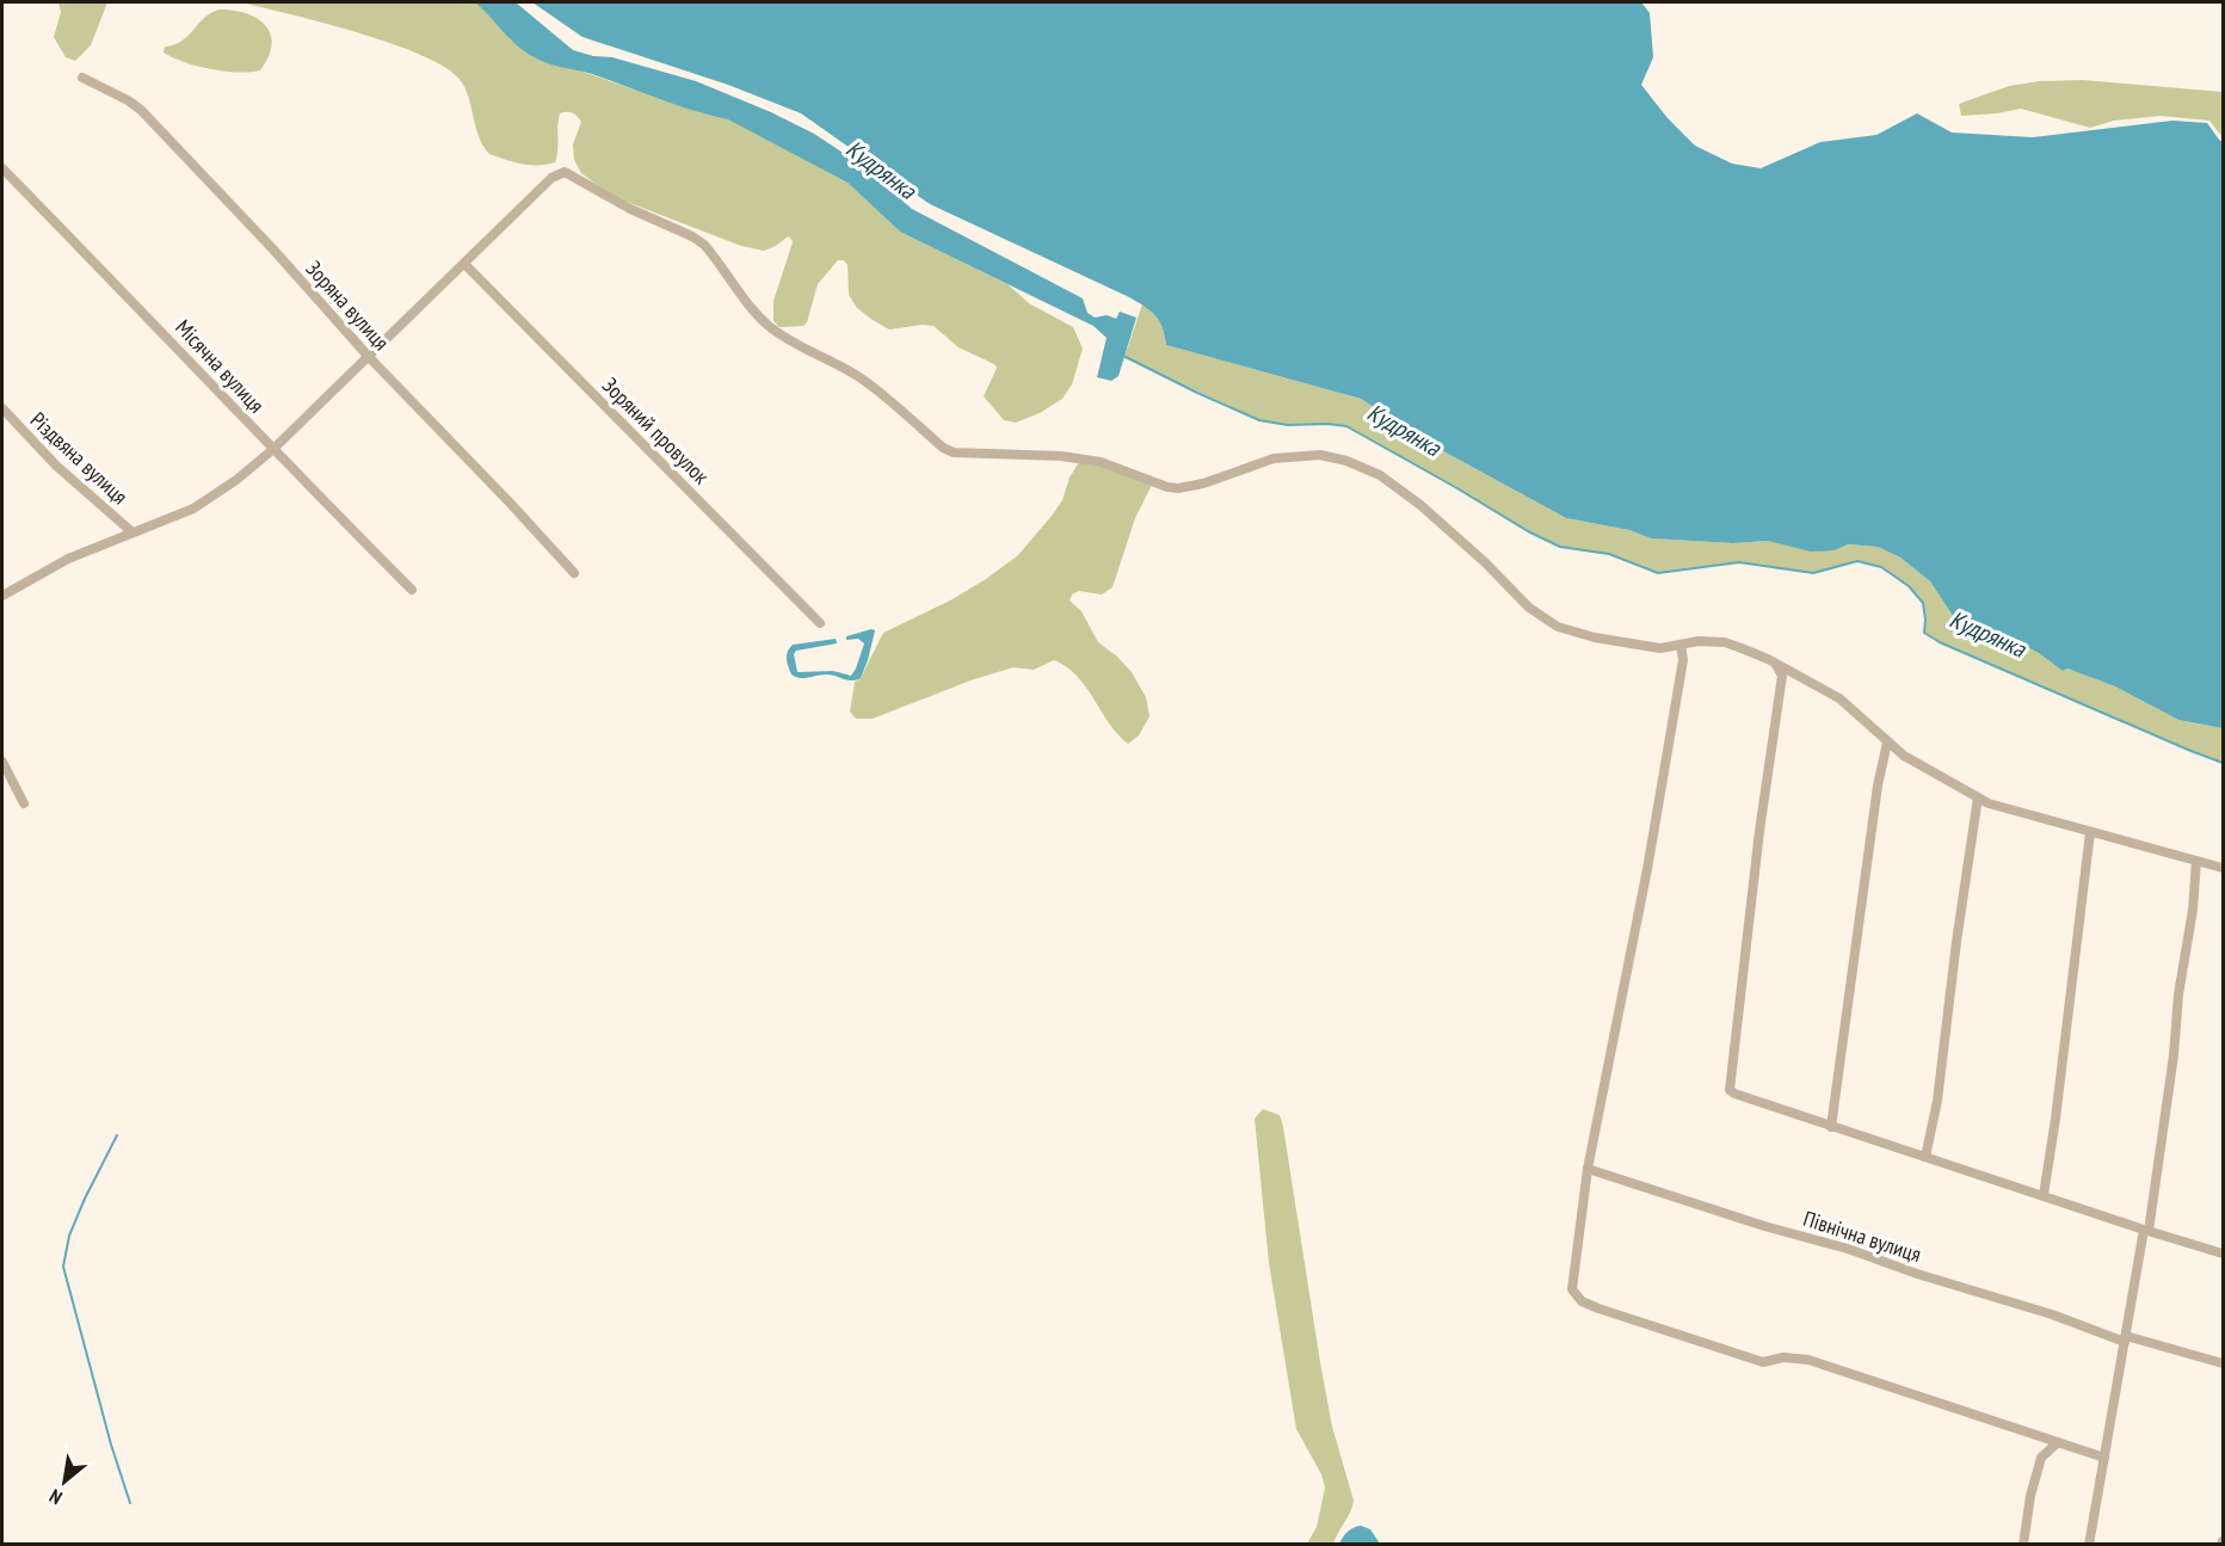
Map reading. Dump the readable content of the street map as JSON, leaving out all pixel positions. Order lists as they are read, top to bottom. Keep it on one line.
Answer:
{"streets":{"street":["Зоряна вулиця","Місячна вулиця","Зоряний провулок","Різдвяна вулиця","Північна вулиця"]},"water":["Кудрянка"],"north":"bottom left"}
